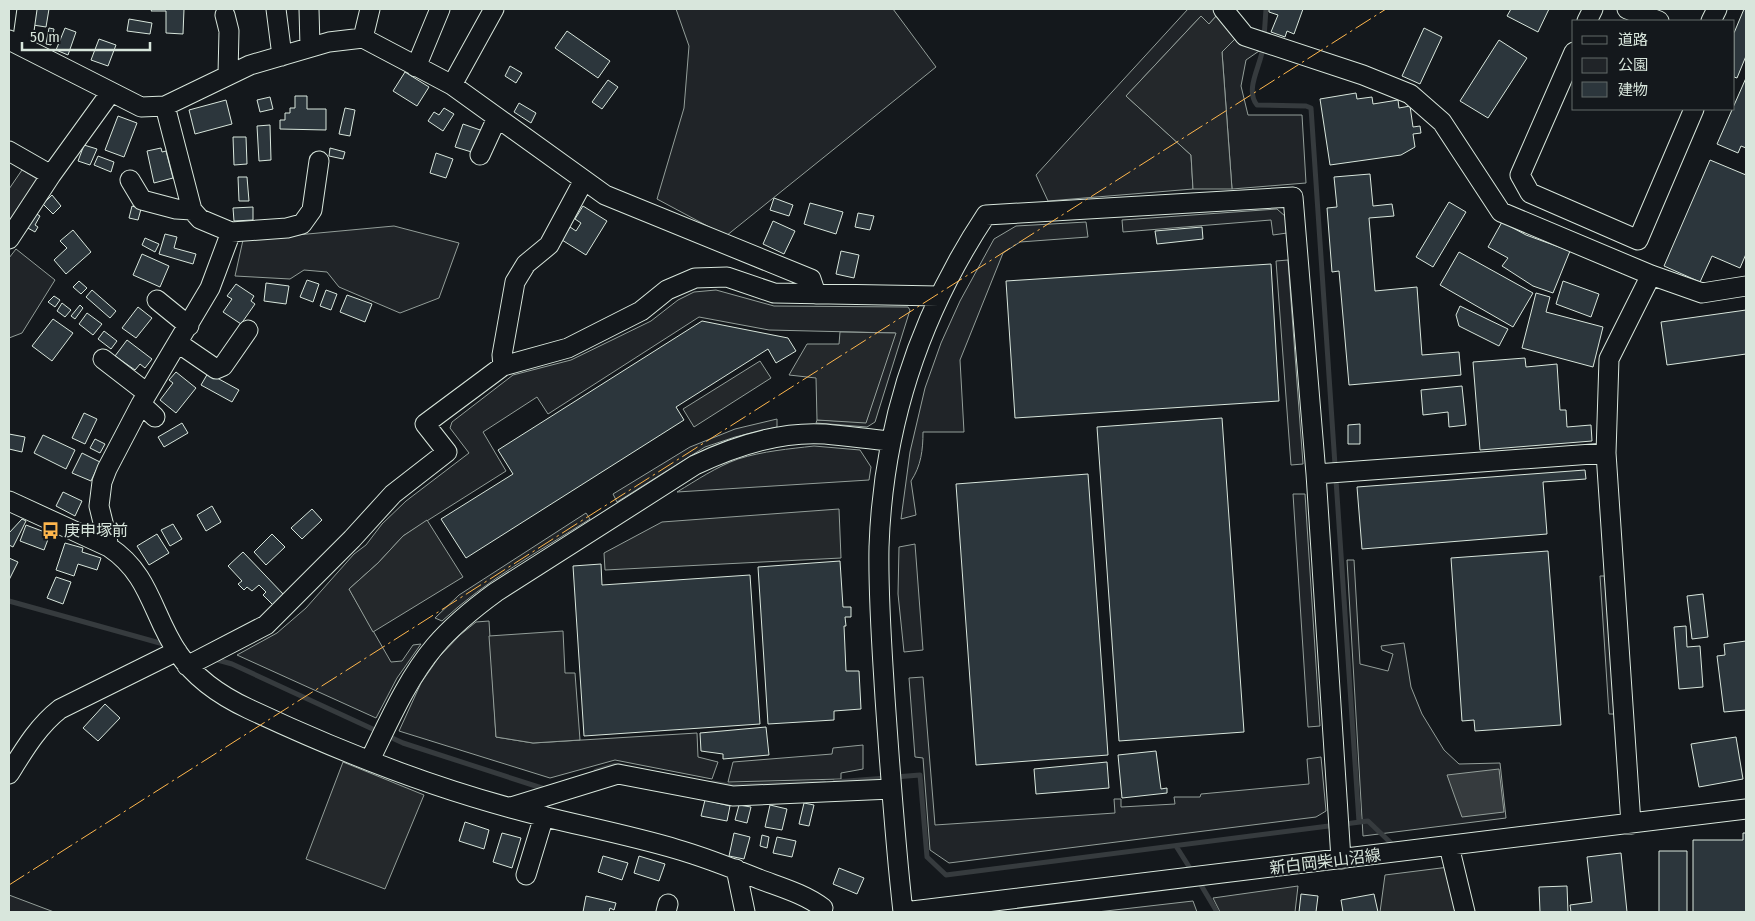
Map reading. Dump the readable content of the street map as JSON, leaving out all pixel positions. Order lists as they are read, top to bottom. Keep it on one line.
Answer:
{"streets":{"street":["新白岡柴山沼線"]},"places":{"bus stop":["庚申塚前"]},"legend":["道路","公園","建物"],"scale_bar":"50 m"}
